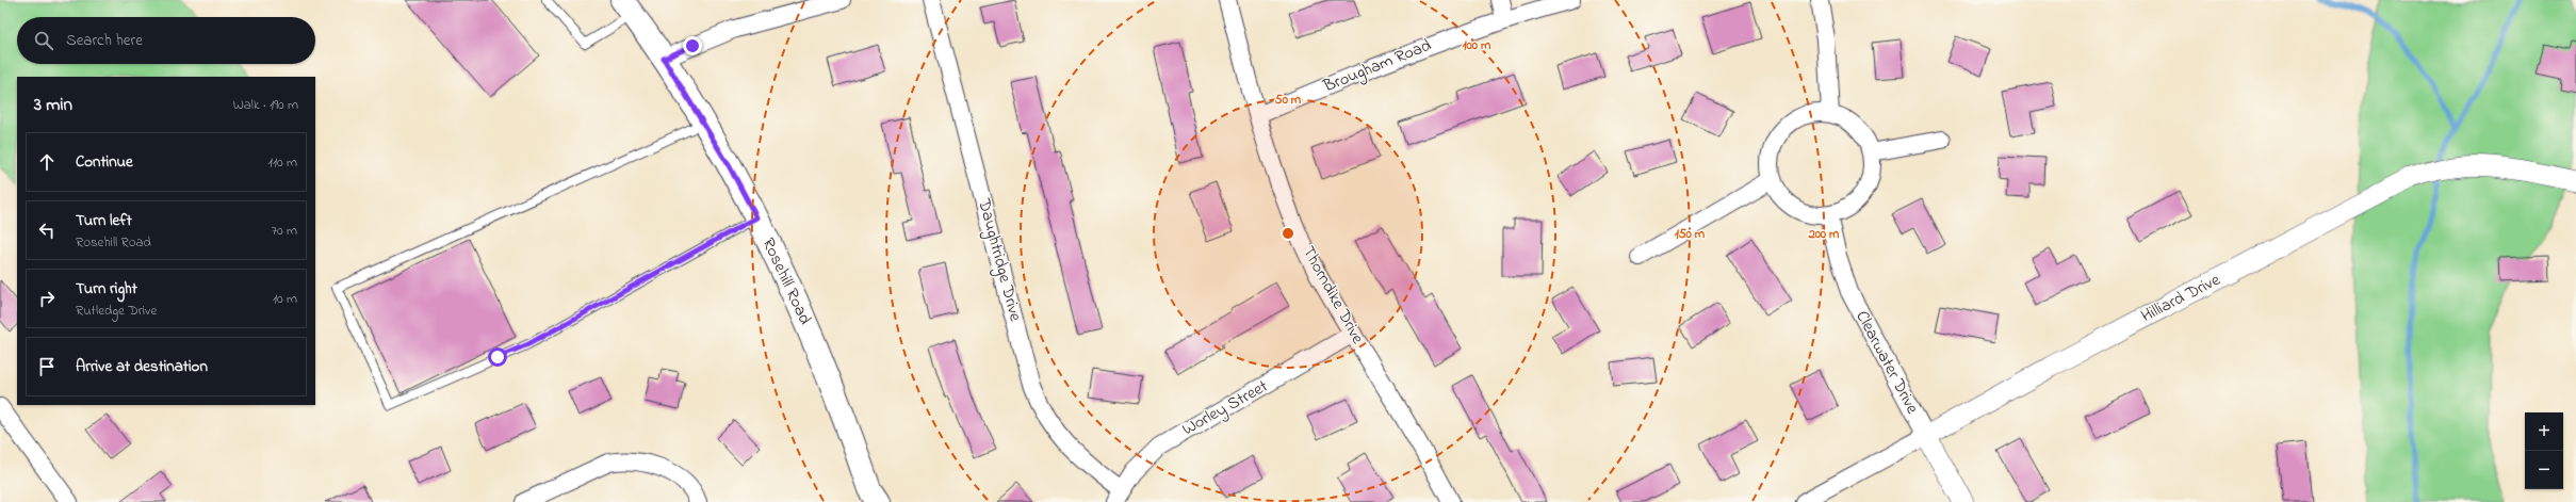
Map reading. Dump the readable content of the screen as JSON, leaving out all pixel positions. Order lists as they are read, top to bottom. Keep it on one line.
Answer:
{"streets":{"main road":["Rosehill Road"],"street":["Brougham Road","Daughtridge Drive","Thorndike Drive","Hilliard Drive","Clearwater Drive","Worley Street"]},"crossings":[["Brougham Road","Thorndike Drive"],["Daughtridge Drive","Worley Street"],["Thorndike Drive","Worley Street"],["Hilliard Drive","Clearwater Drive"]],"page":{"search":"Search here","heading":["3 min","Walk · 190 m"],"list":[["Continue","110 m"],["Turn left","Rosehill Road","70 m"],["Turn right","Rutledge Drive","10 m"],"Arrive at destination"],"map_buttons":["+","−"]},"rings":["100 m","50 m","150 m","200 m"]}
